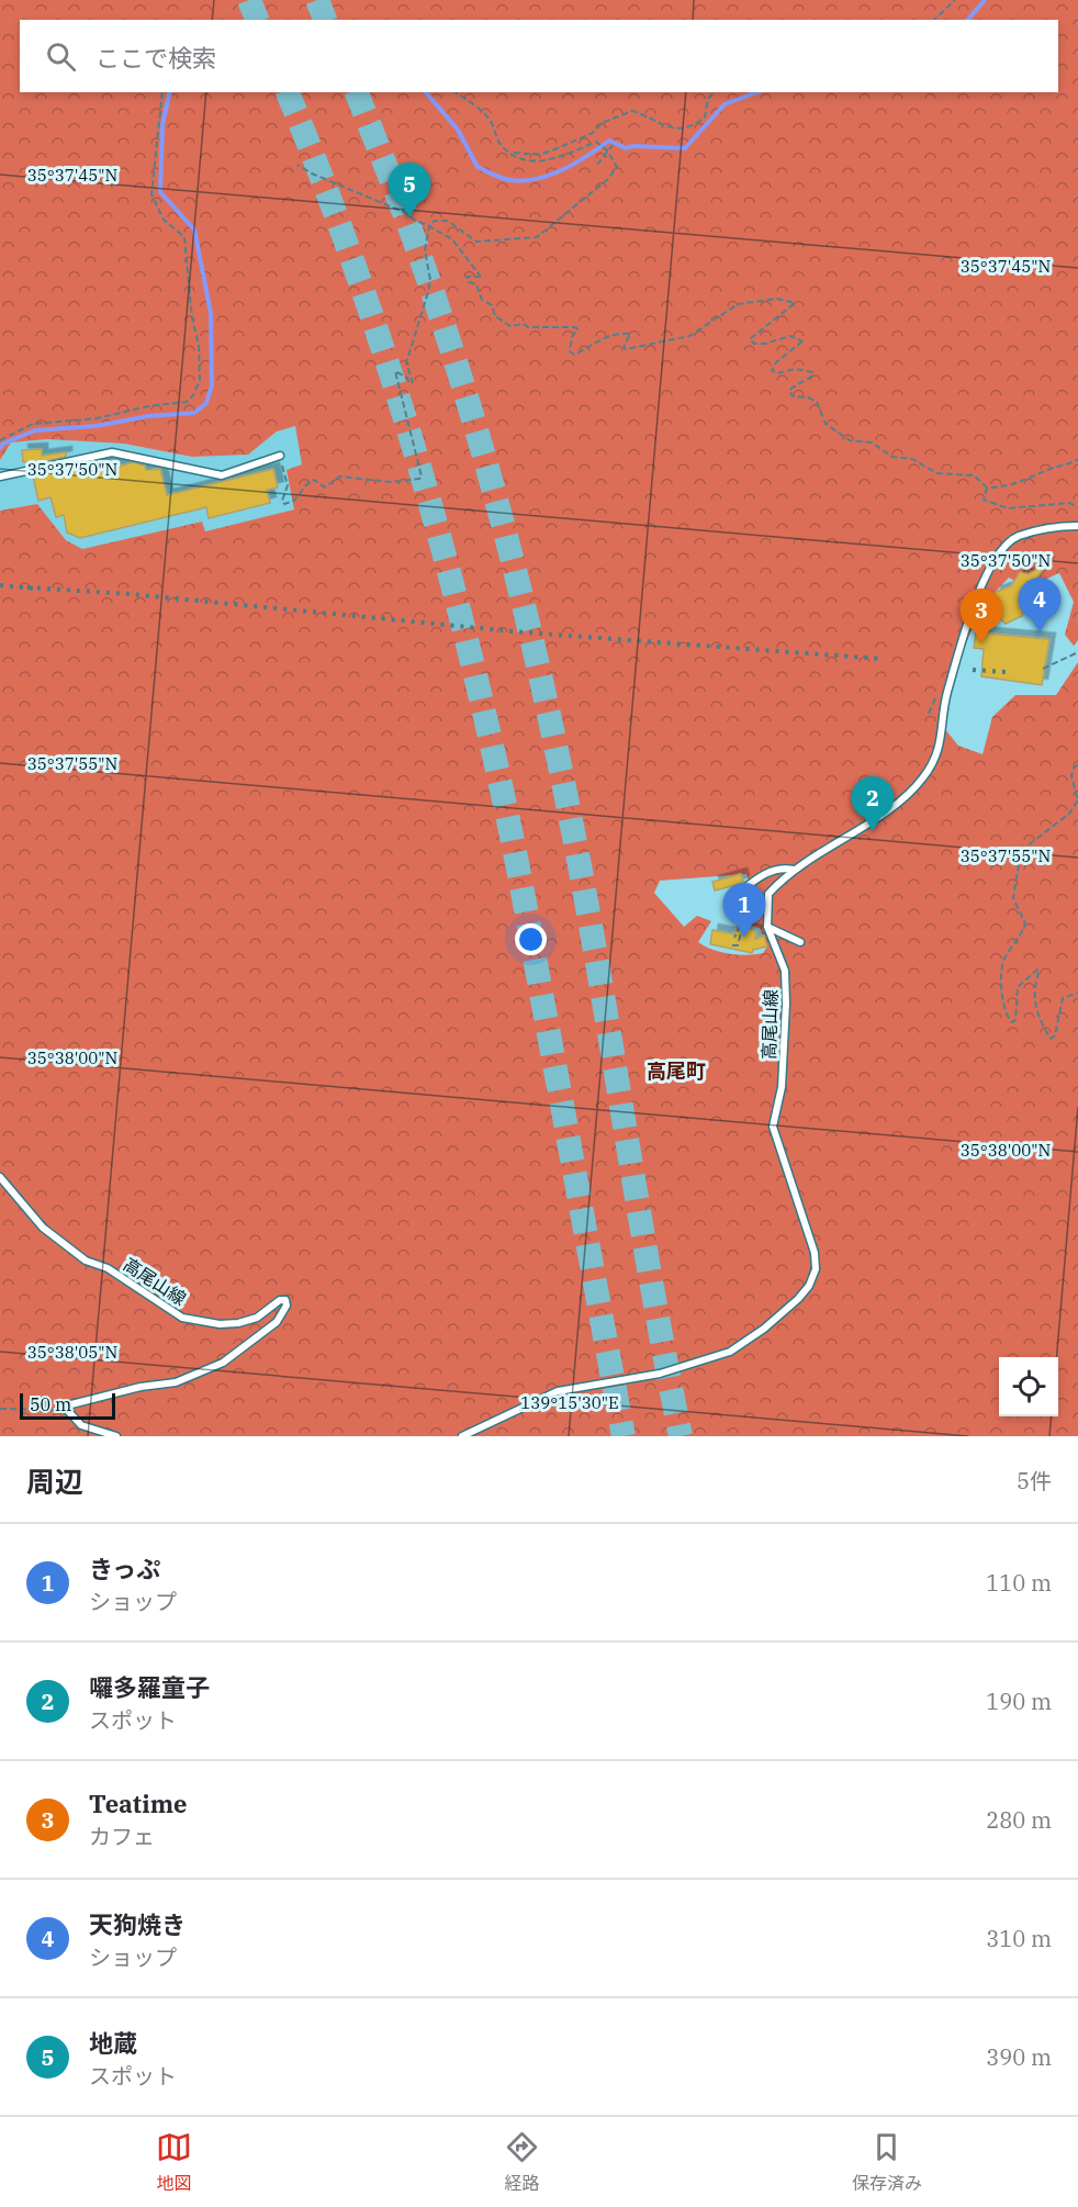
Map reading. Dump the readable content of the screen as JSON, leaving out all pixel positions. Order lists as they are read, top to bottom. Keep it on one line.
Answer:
{"streets":{"lane":["高尾山線"]},"districts":["高尾町"],"scale_bar":"50 m","page":{"search":"ここで検索","pins":["5","4","3","2","1"],"scale":"50 m","heading":["周辺","5件"],"list":[{"mark":"1","name":"きっぷ","note":"ショップ","value":"110 m"},{"mark":"2","name":"囉多羅童子","note":"スポット","value":"190 m"},{"mark":"3","name":"Teatime","note":"カフェ","value":"280 m"},{"mark":"4","name":"天狗焼き","note":"ショップ","value":"310 m"},{"mark":"5","name":"地蔵","note":"スポット","value":"390 m"}],"nav":["地図","経路","保存済み"]},"coordinates":["35°37'45\"N","35°37'50\"N","35°37'55\"N","35°38'00\"N","35°38'05\"N","139°15'30\"E"]}
